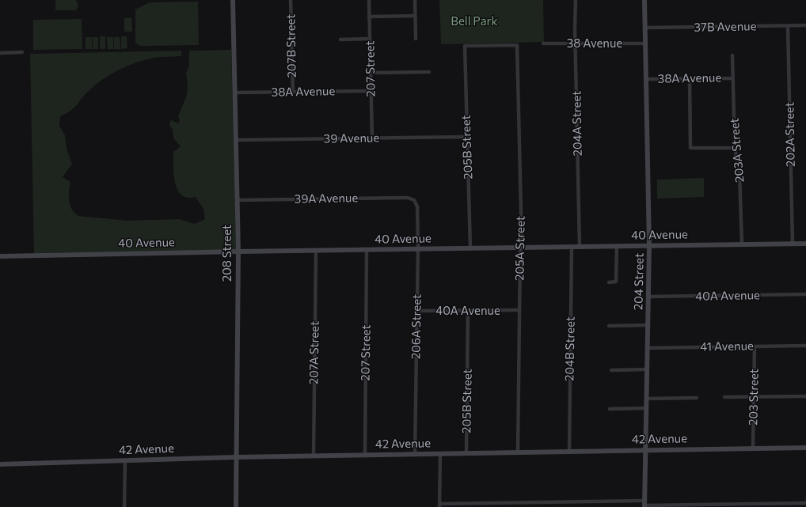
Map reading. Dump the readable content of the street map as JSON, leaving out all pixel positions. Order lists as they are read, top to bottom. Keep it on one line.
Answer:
{"streets":{"main road":["40 Avenue","208 Street","204 Street","42 Avenue"],"street":["37B Avenue","38 Avenue","207B Street","207 Street","38A Avenue","204A Street","202A Street","39 Avenue","205B Street","203A Street","39A Avenue","205A Street","40A Avenue","206A Street","41 Avenue","204B Street","207A Street","203 Street"]},"crossings":[["37B Avenue","202A Street"],["37B Avenue","204 Street"],["38 Avenue","204A Street"],["38 Avenue","204 Street"],["207B Street","38A Avenue"],["207 Street","38A Avenue"],["207 Street","39 Avenue"],["207 Street","40 Avenue"],["207 Street","42 Avenue"],["38A Avenue","203A Street"],["38A Avenue","208 Street"],["38A Avenue","204 Street"],["204A Street","40 Avenue"],["202A Street","40 Avenue"],["39 Avenue","205B Street"],["39 Avenue","208 Street"],["205B Street","40 Avenue"],["205B Street","205A Street"],["205B Street","40A Avenue"],["205B Street","42 Avenue"],["203A Street","40 Avenue"],["39A Avenue","208 Street"],["39A Avenue","206A Street"],["40 Avenue","205A Street"],["40 Avenue","208 Street"],["40 Avenue","204 Street"],["40 Avenue","206A Street"],["40 Avenue","204B Street"],["40 Avenue","207A Street"],["205A Street","40A Avenue"],["205A Street","42 Avenue"],["208 Street","42 Avenue"],["204 Street","40A Avenue"],["204 Street","41 Avenue"],["204 Street","42 Avenue"],["40A Avenue","206A Street"],["206A Street","42 Avenue"],["41 Avenue","203 Street"],["204B Street","42 Avenue"],["207A Street","42 Avenue"],["203 Street","42 Avenue"]],"parks":["Bell Park"]}
